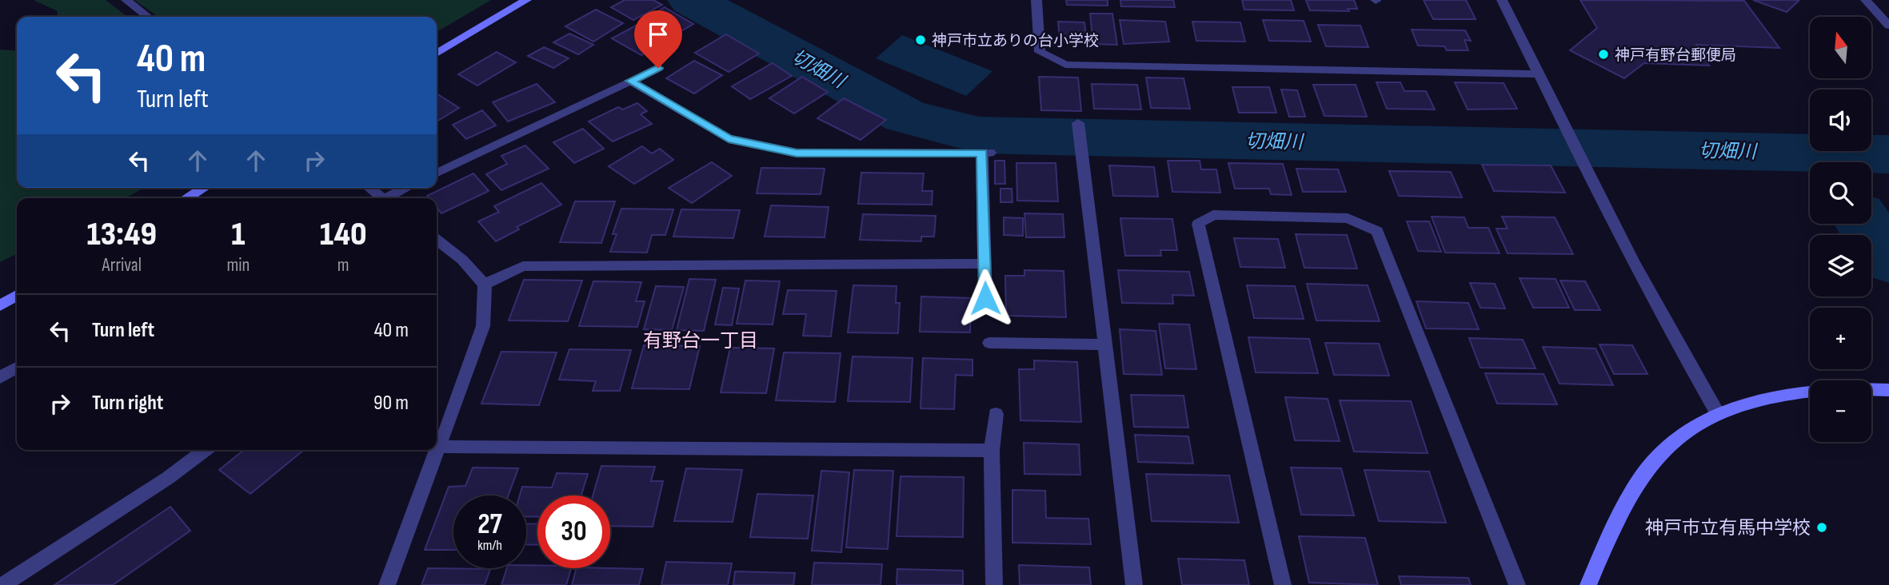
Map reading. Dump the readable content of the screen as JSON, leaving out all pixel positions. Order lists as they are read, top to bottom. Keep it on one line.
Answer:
{"districts":["有野台一丁目"],"water":["切畑川"],"places":["神戸市立ありの台小学校","神戸有野台郵便局","神戸市立有馬中学校"],"north":"top","page":{"map_buttons":["+","−"],"turn":["40 m","Turn left"],"eta":["13:49","Arrival","1","min","140","m"],"list":[{"name":"Turn left","value":"40 m"},{"name":"Turn right","value":"90 m"}],"speed":"27 km/h","limit":"30"}}
